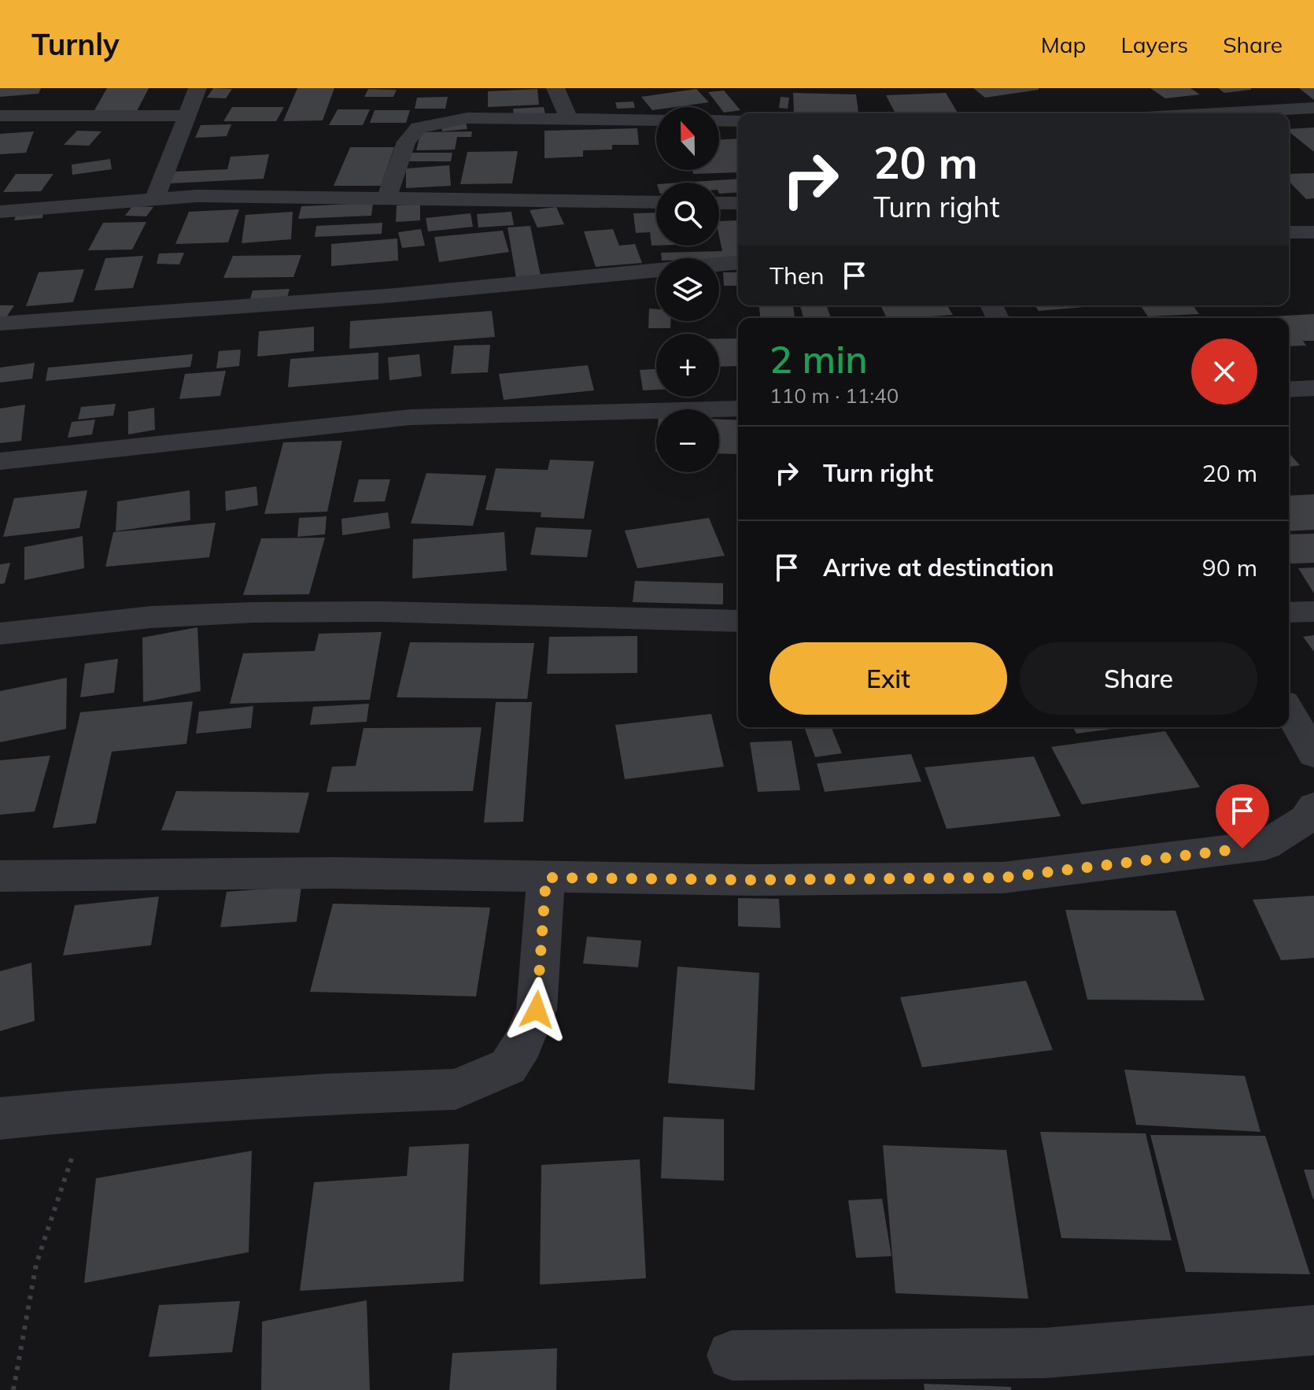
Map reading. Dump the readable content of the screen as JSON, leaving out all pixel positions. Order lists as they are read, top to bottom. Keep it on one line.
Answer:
{"north":"top","page":{"header":"Turnly","nav":["Map","Layers","Share"],"map_buttons":["+","−"],"turn":["20 m","Turn right"],"then":"Then","heading":["2 min","110 m · 11:40"],"list":[{"name":"Turn right","value":"20 m"},{"name":"Arrive at destination","value":"90 m"}],"buttons":["Exit","Share"]}}
